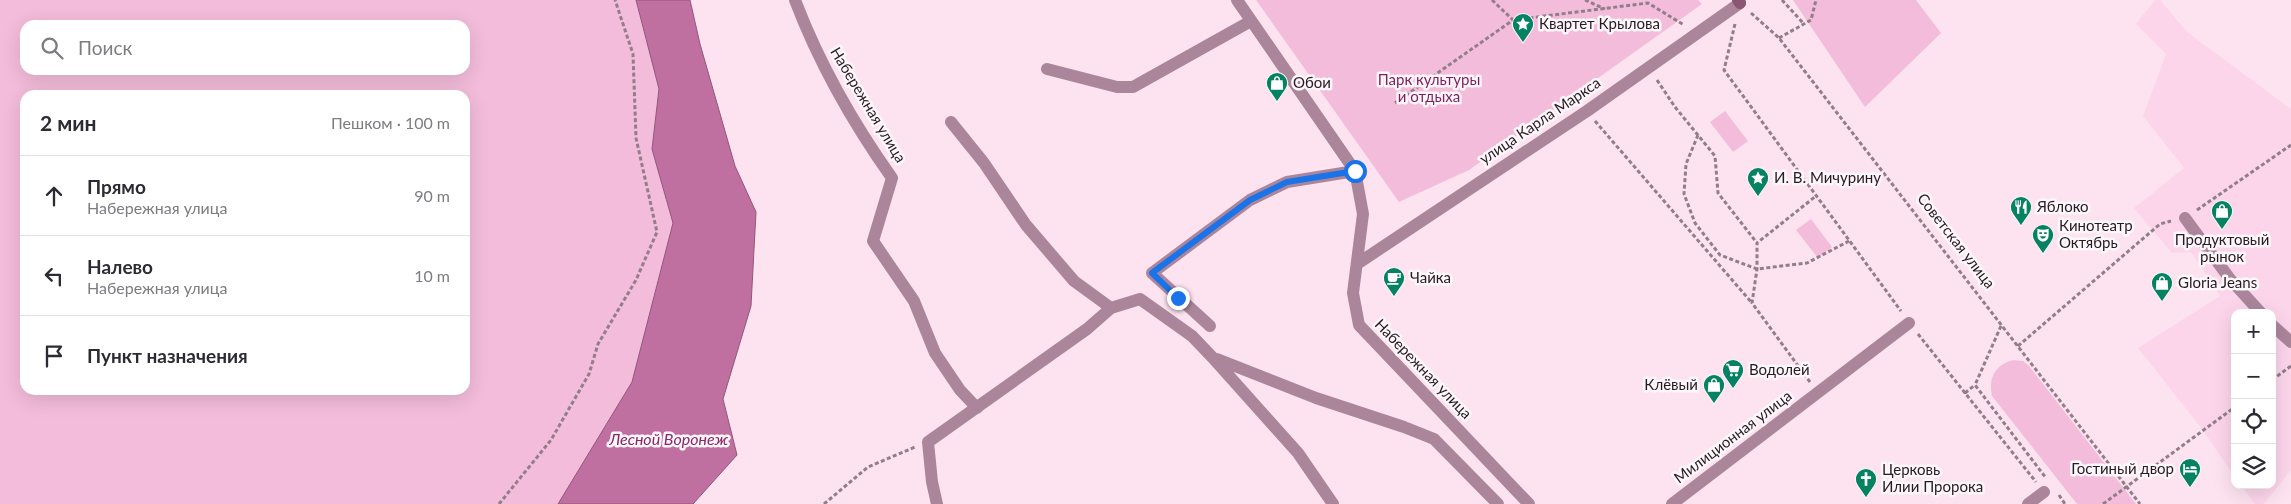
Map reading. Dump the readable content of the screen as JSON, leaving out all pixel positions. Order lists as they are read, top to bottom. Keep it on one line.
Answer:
{"streets":{"street":["Набережная улица","улица Карла Маркса","Милиционная улица"],"path":["Советская улица"]},"crossings":[["Набережная улица","улица Карла Маркса"],["улица Карла Маркса","Советская улица"]],"water":["Лесной Воронеж"],"parks":["Парк культуры и отдыха"],"places":{"place":["Квартет Крылова","И. В. Мичурину"],"shop":["Обои","Продуктовый рынок","Gloria Jeans","Клёвый"],"restaurant":["Яблоко"],"theatre":["Кинотеатр Октябрь"],"cafe":["Чайка"],"supermarket":["Водолей"],"hotel":["Гостиный двор"],"church":["Церковь Илии Пророка"]},"page":{"search":"Поиск","heading":["2 мин","Пешком · 100 m"],"list":[["Прямо","Набережная улица","90 m"],["Налево","Набережная улица","10 m"],"Пункт назначения"],"map_buttons":["+","−"]}}
